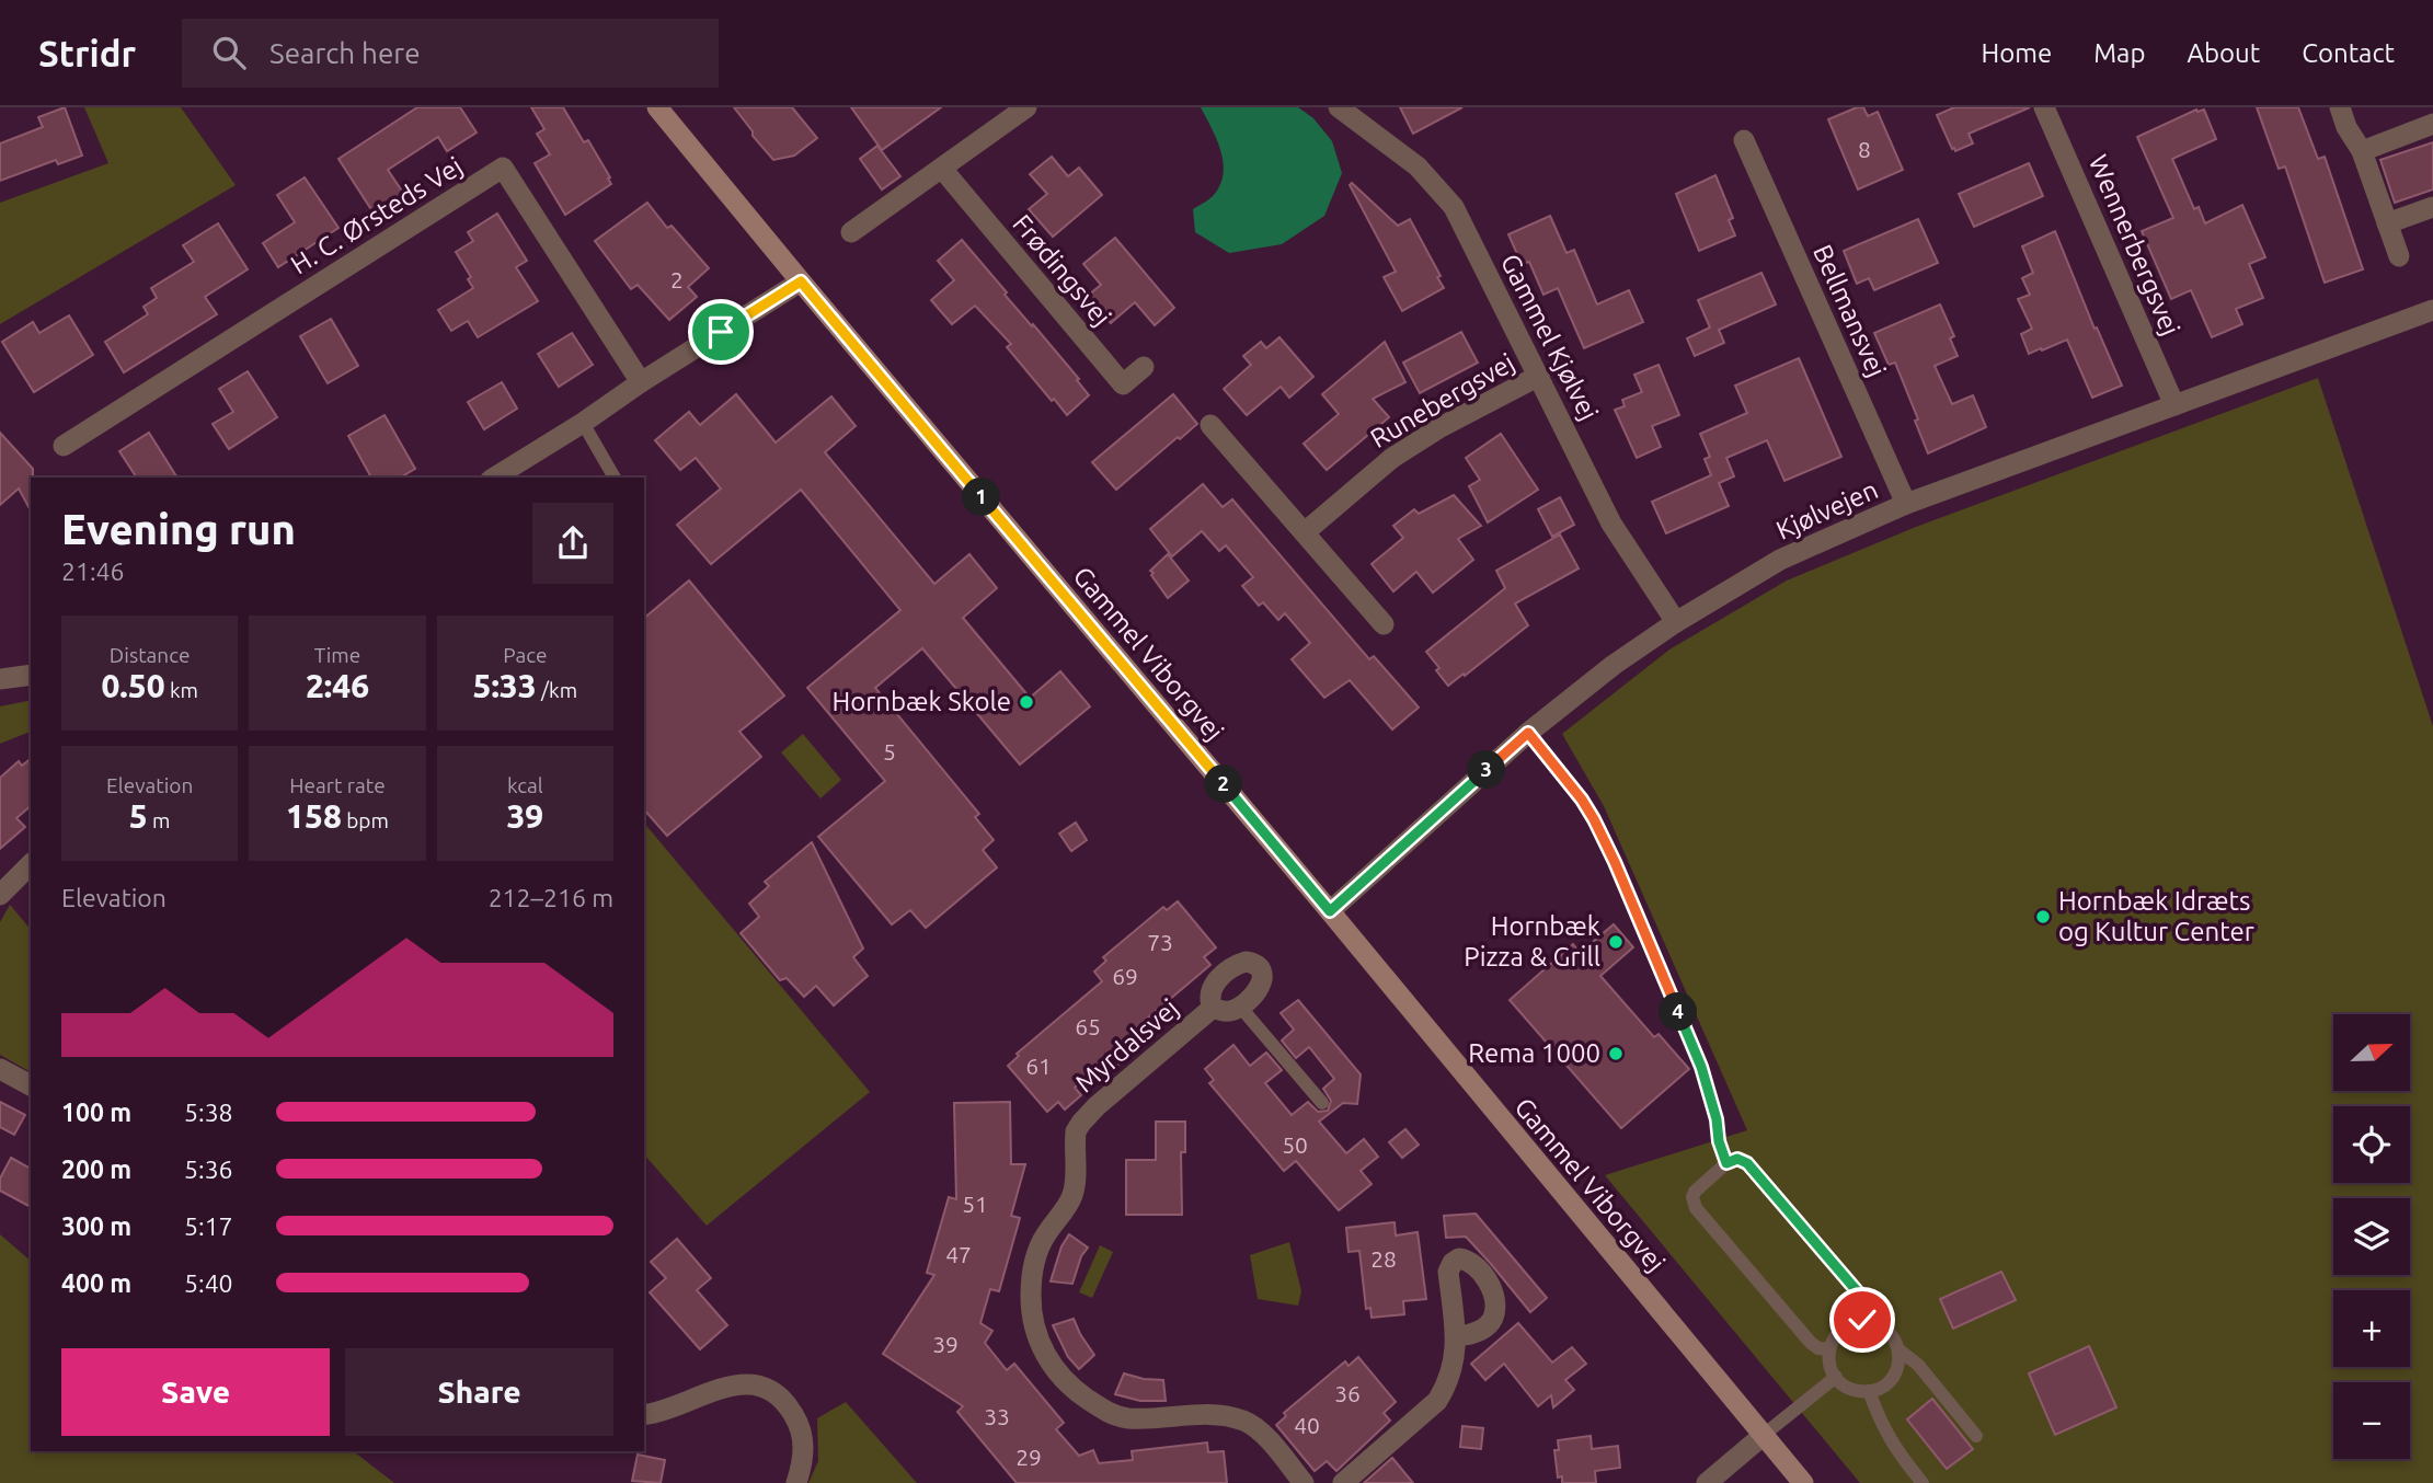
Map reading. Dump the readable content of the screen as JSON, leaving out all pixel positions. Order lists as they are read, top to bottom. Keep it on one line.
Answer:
{"streets":{"main road":["Gammel Viborgvej"],"street":["H. C. Ørsteds Vej","Wennerbergsvej","Frødingsvej","Bellmansvej","Gammel Kjølvej","Runebergsvej","Kjølvejen","Myrdalsvej"]},"crossings":[["Wennerbergsvej","Kjølvejen"],["Bellmansvej","Kjølvejen"],["Gammel Kjølvej","Runebergsvej"],["Gammel Kjølvej","Kjølvejen"],["Kjølvejen","Gammel Viborgvej"]],"places":["Hornbæk Skole","Hornbæk Idræts og Kultur Center","Hornbæk Pizza & Grill","Rema 1000"],"house_numbers":["8","2","5","73","69","65","61","50","51","47","28","39","36","33","40","29"],"north":"right","page":{"header":"Stridr","search":"Search here","nav":["Home","Map","About","Contact"],"pins":["1","3","2","4"],"heading":["Evening run","21:46"],"stats":[["Distance","0.50 km"],["Time","2:46"],["Pace","5:33 /km"],["Elevation","5 m"],["Heart rate","158 bpm"],["kcal","39"]],"chart":["Elevation","212–216 m"],"map_buttons":["+","−"],"list":[{"name":"100 m","note":"5:38"},{"name":"200 m","note":"5:36"},{"name":"300 m","note":"5:17"},{"name":"400 m","note":"5:40"}],"buttons":["Save","Share"]}}
